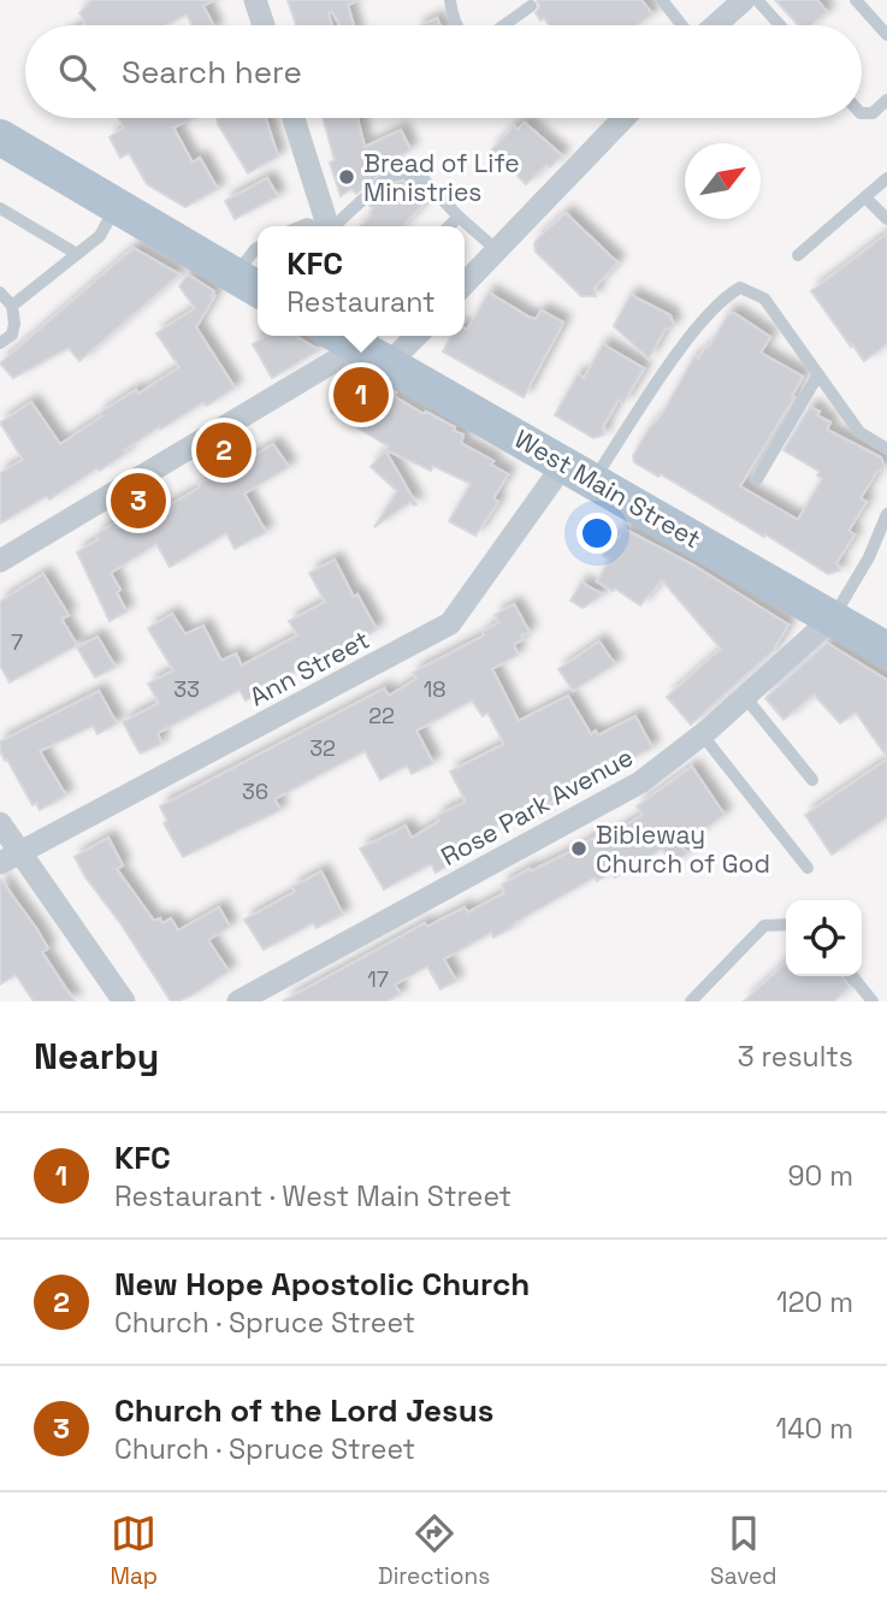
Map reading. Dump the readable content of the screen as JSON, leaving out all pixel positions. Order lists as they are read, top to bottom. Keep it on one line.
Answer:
{"streets":{"main road":["West Main Street"],"street":["Ann Street","Rose Park Avenue"]},"crossings":[["West Main Street","Ann Street"],["West Main Street","Rose Park Avenue"]],"places":["Bread of Life Ministries","Bibleway Church of God"],"house_numbers":["7","33","18","22","32","36","17"],"north":"top right","page":{"search":"Search here","popup":["KFC","Restaurant"],"pins":["1","2","3"],"heading":["Nearby","3 results"],"list":[{"mark":"1","name":"KFC","note":"Restaurant · West Main Street","value":"90 m"},{"mark":"2","name":"New Hope Apostolic Church","note":"Church · Spruce Street","value":"120 m"},{"mark":"3","name":"Church of the Lord Jesus","note":"Church · Spruce Street","value":"140 m"}],"nav":["Map","Directions","Saved"]}}
